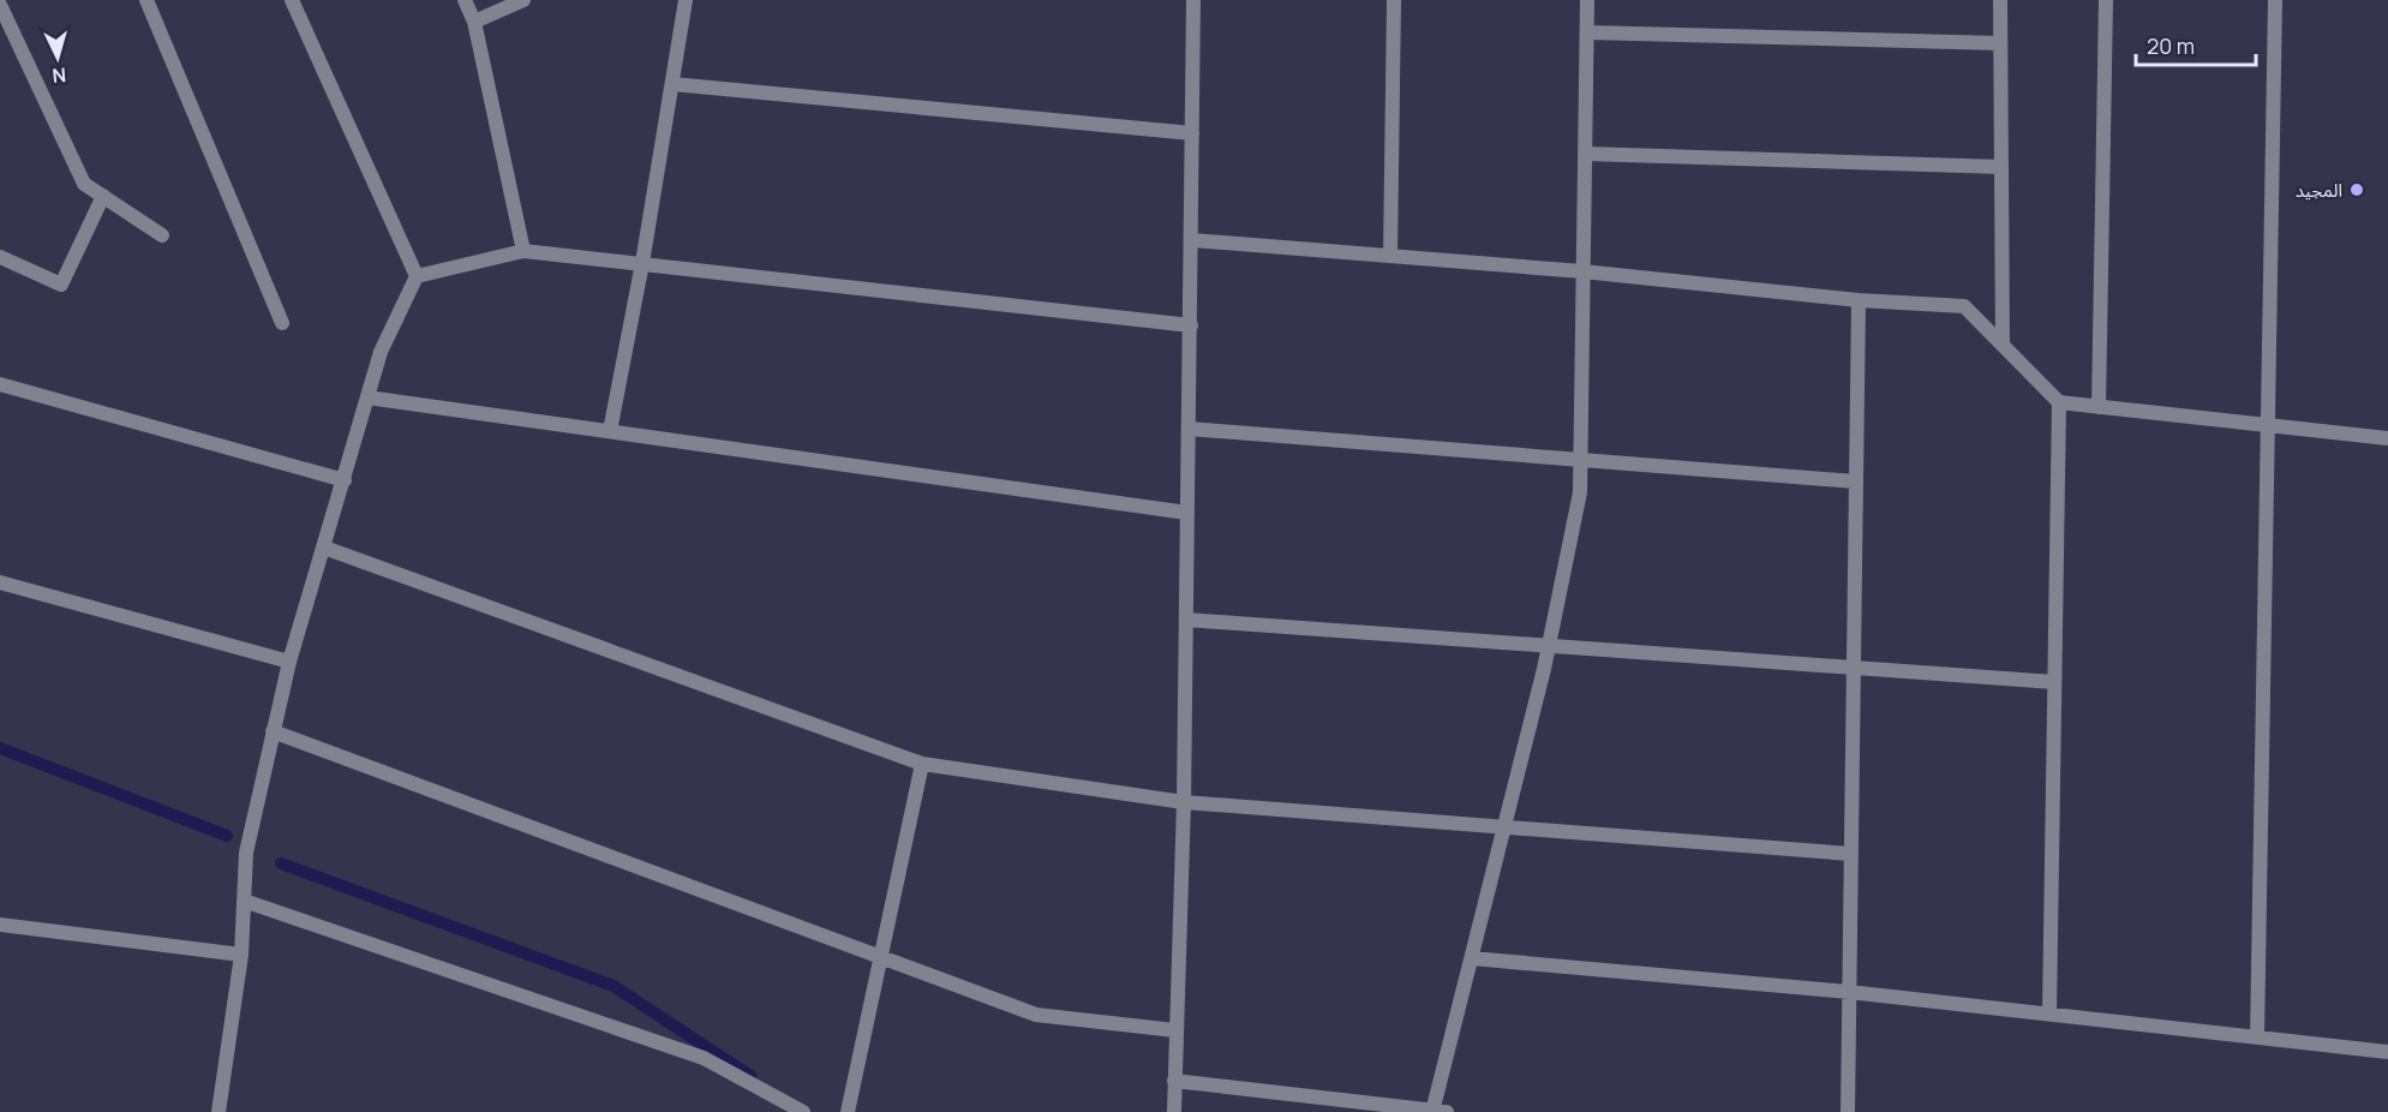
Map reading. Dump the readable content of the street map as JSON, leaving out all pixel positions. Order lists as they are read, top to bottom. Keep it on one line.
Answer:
{"places":["المجید"],"scale_bar":"20 m","north":"bottom"}
